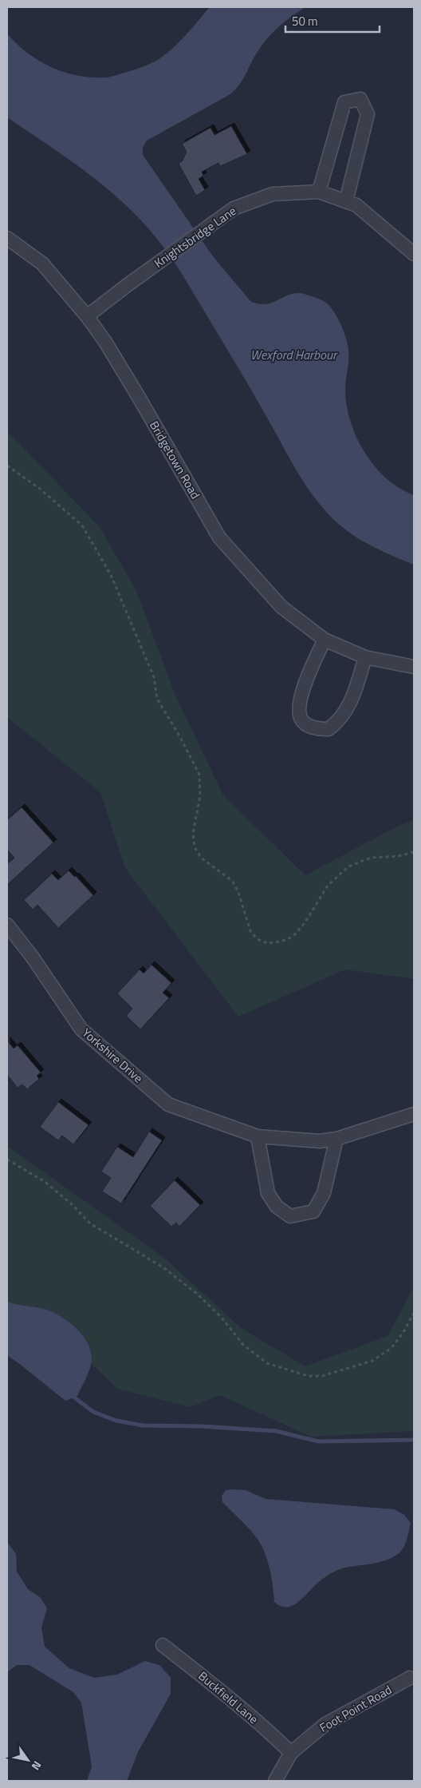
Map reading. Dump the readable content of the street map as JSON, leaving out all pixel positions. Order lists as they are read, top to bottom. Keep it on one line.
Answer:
{"streets":{"street":["Knightsbridge Lane","Bridgetown Road","Yorkshire Drive","Buckfield Lane","Foot Point Road"]},"crossings":[["Knightsbridge Lane","Bridgetown Road"],["Buckfield Lane","Foot Point Road"]],"water":["Wexford Harbour"],"scale_bar":"50 m","north":"bottom right"}
